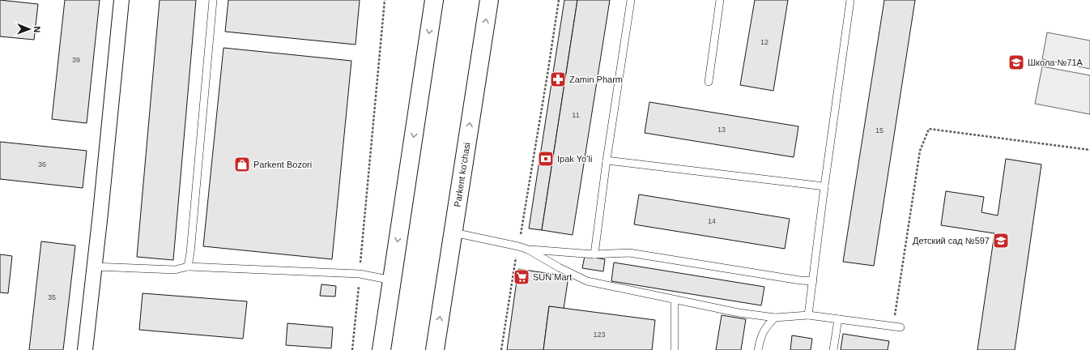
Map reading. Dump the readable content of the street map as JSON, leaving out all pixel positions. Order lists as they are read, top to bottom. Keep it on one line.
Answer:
{"streets":{"main road":["Parkent ko'chasi"]},"places":{"school or university":["Школа №71А","Детский сад №597"],"pharmacy":["Zamin Pharm"],"bank":["Ipak Yoʻli"],"shop":["Parkent Bozori"],"supermarket":["SUN Mart"]},"house_numbers":["12","39","11","13","15","36","14","35","123"],"north":"right"}
